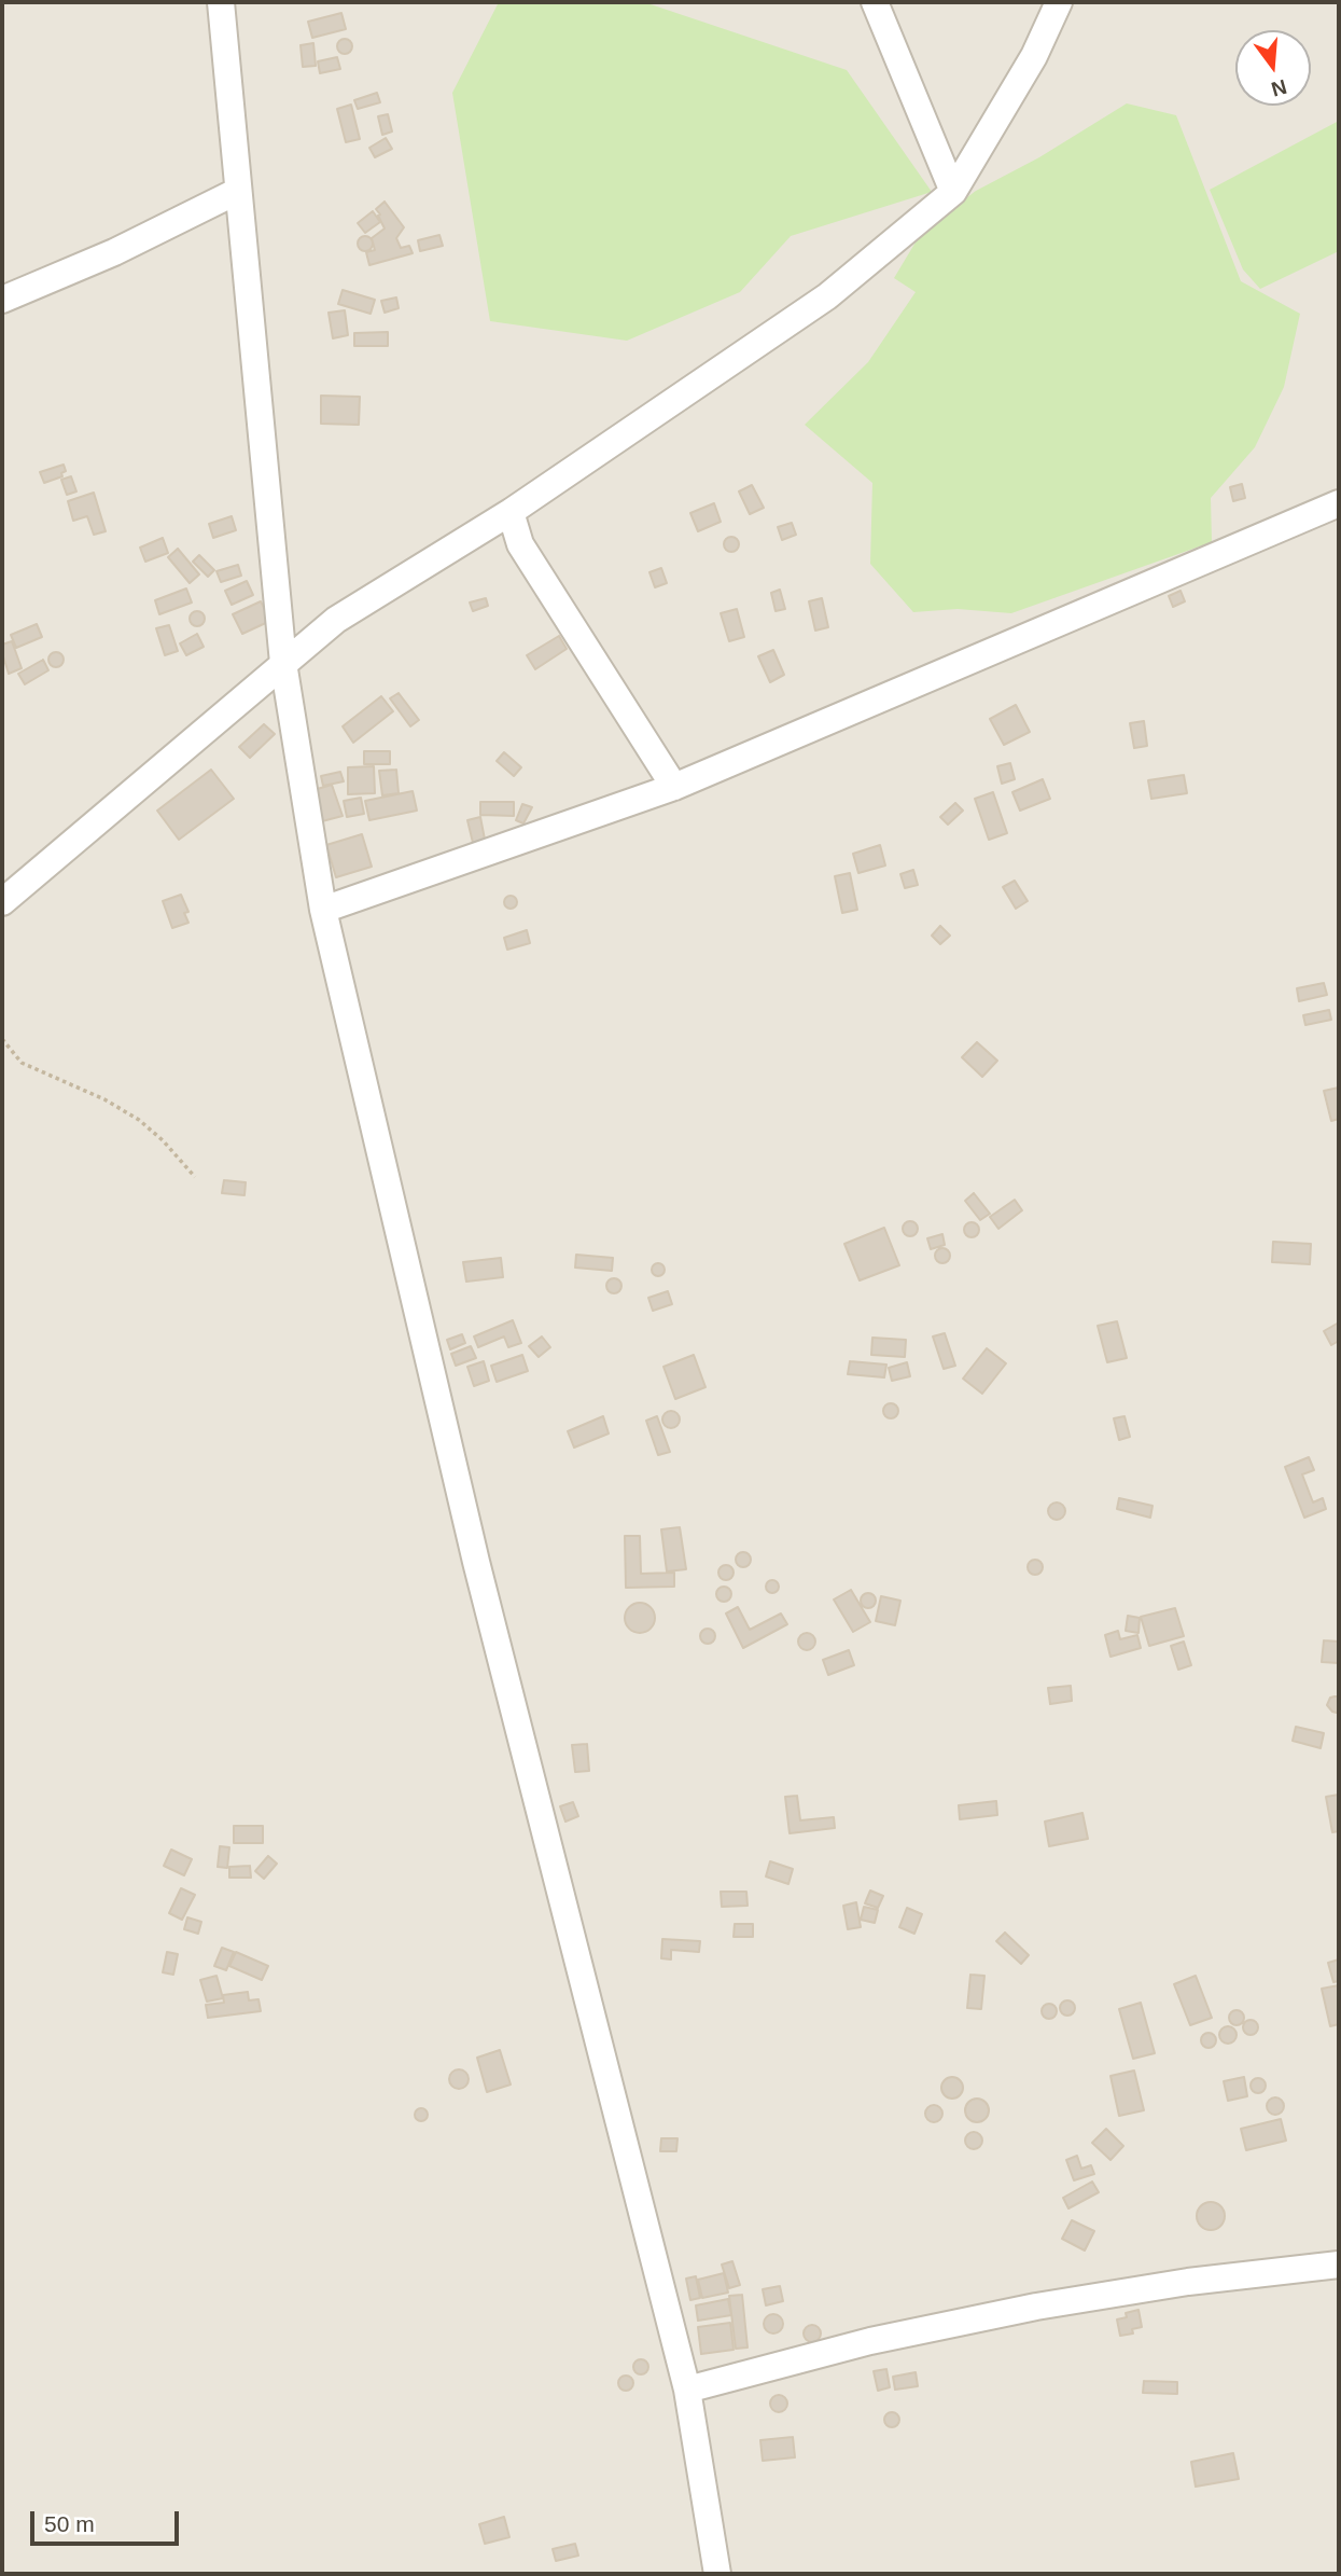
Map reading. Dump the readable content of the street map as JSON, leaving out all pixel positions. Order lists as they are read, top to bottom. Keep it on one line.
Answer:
{"scale_bar":"50 m","north":"bottom"}
